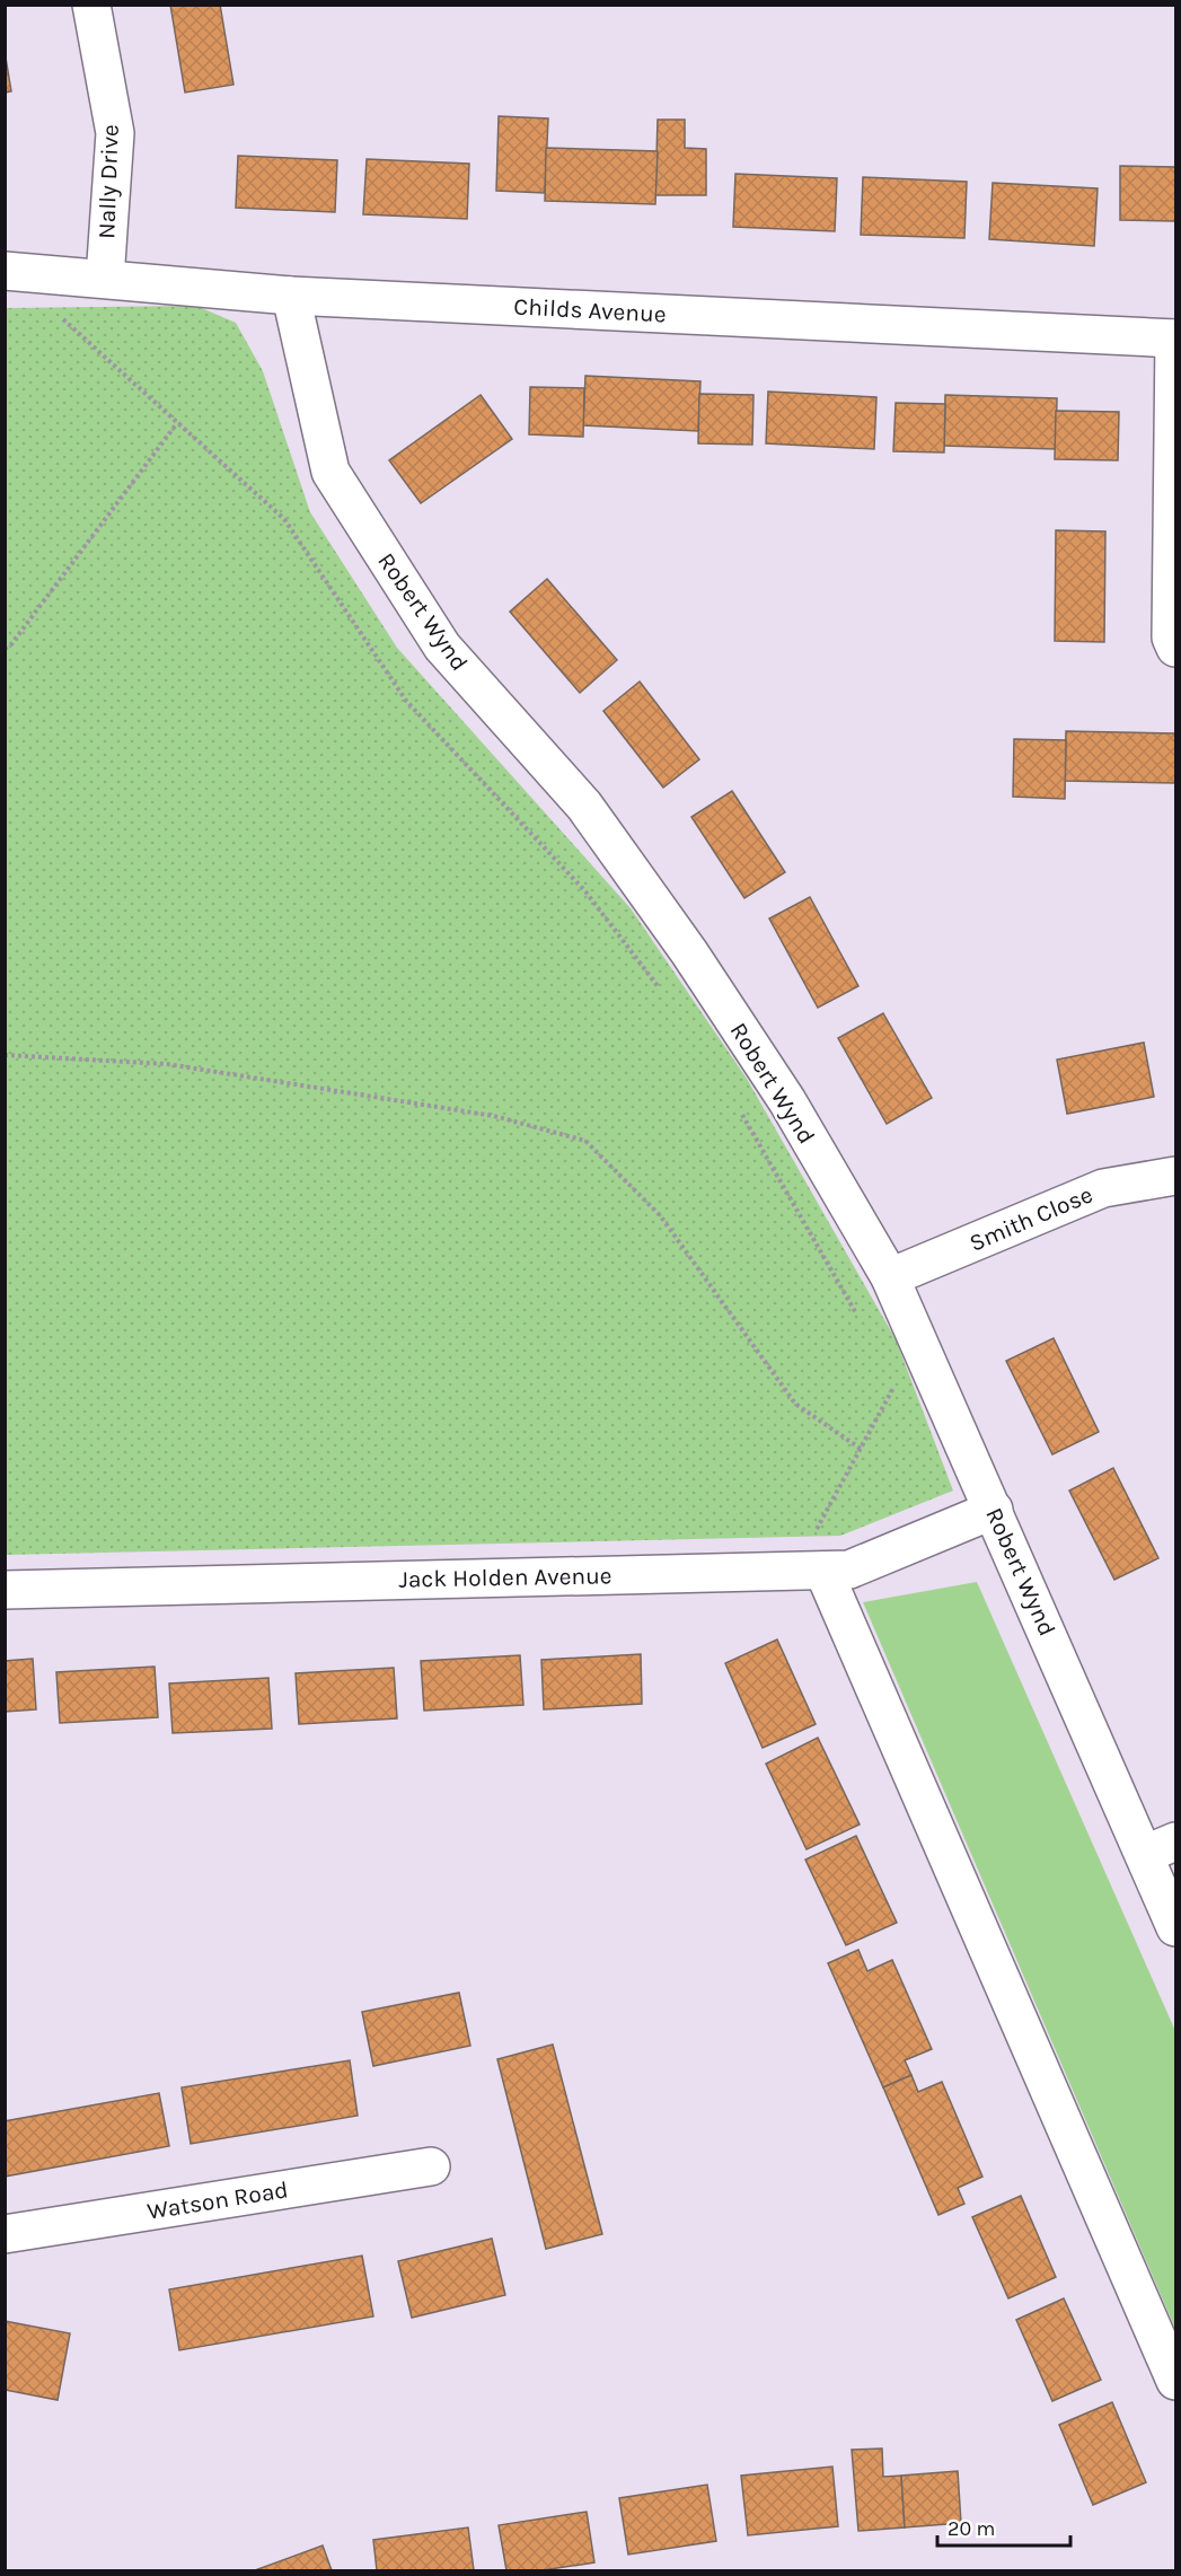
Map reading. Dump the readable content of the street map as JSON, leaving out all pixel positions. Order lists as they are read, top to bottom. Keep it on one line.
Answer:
{"streets":{"street":["Nally Drive","Childs Avenue","Robert Wynd","Smith Close","Jack Holden Avenue","Watson Road"]},"crossings":[["Nally Drive","Childs Avenue"],["Childs Avenue","Robert Wynd"],["Robert Wynd","Smith Close"],["Robert Wynd","Jack Holden Avenue"]],"scale_bar":"20 m"}
